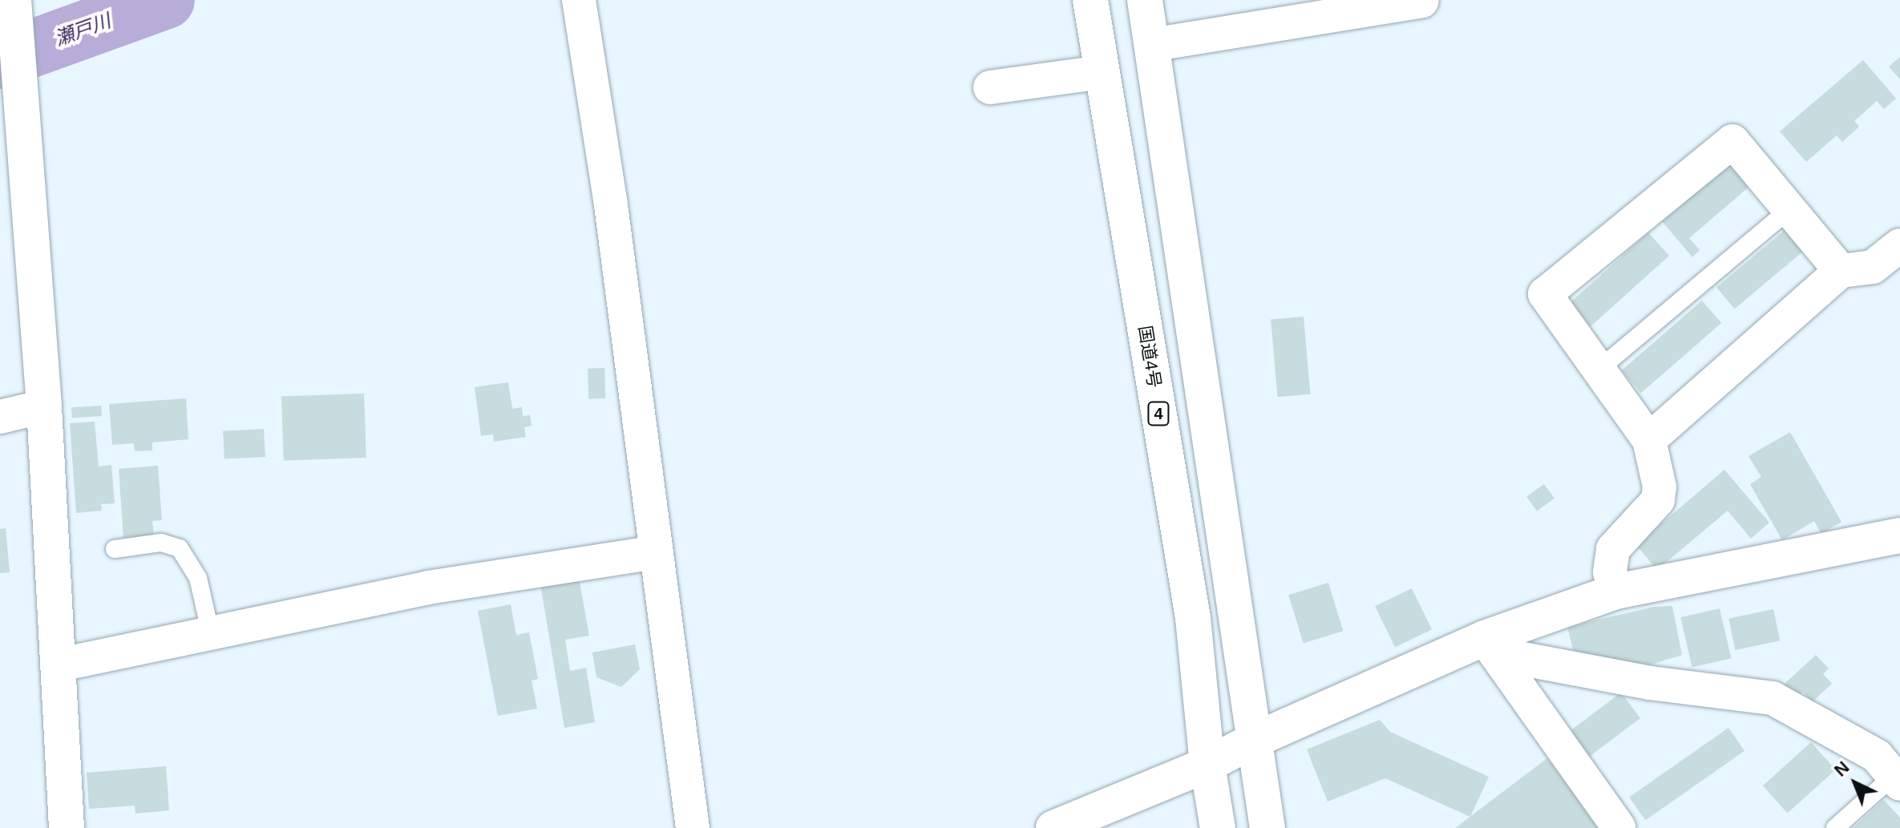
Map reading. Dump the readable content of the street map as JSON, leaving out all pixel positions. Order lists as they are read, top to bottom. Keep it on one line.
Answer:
{"streets":{"main road":["国道4号","4"]},"water":["瀬戸川"],"north":"top left"}
